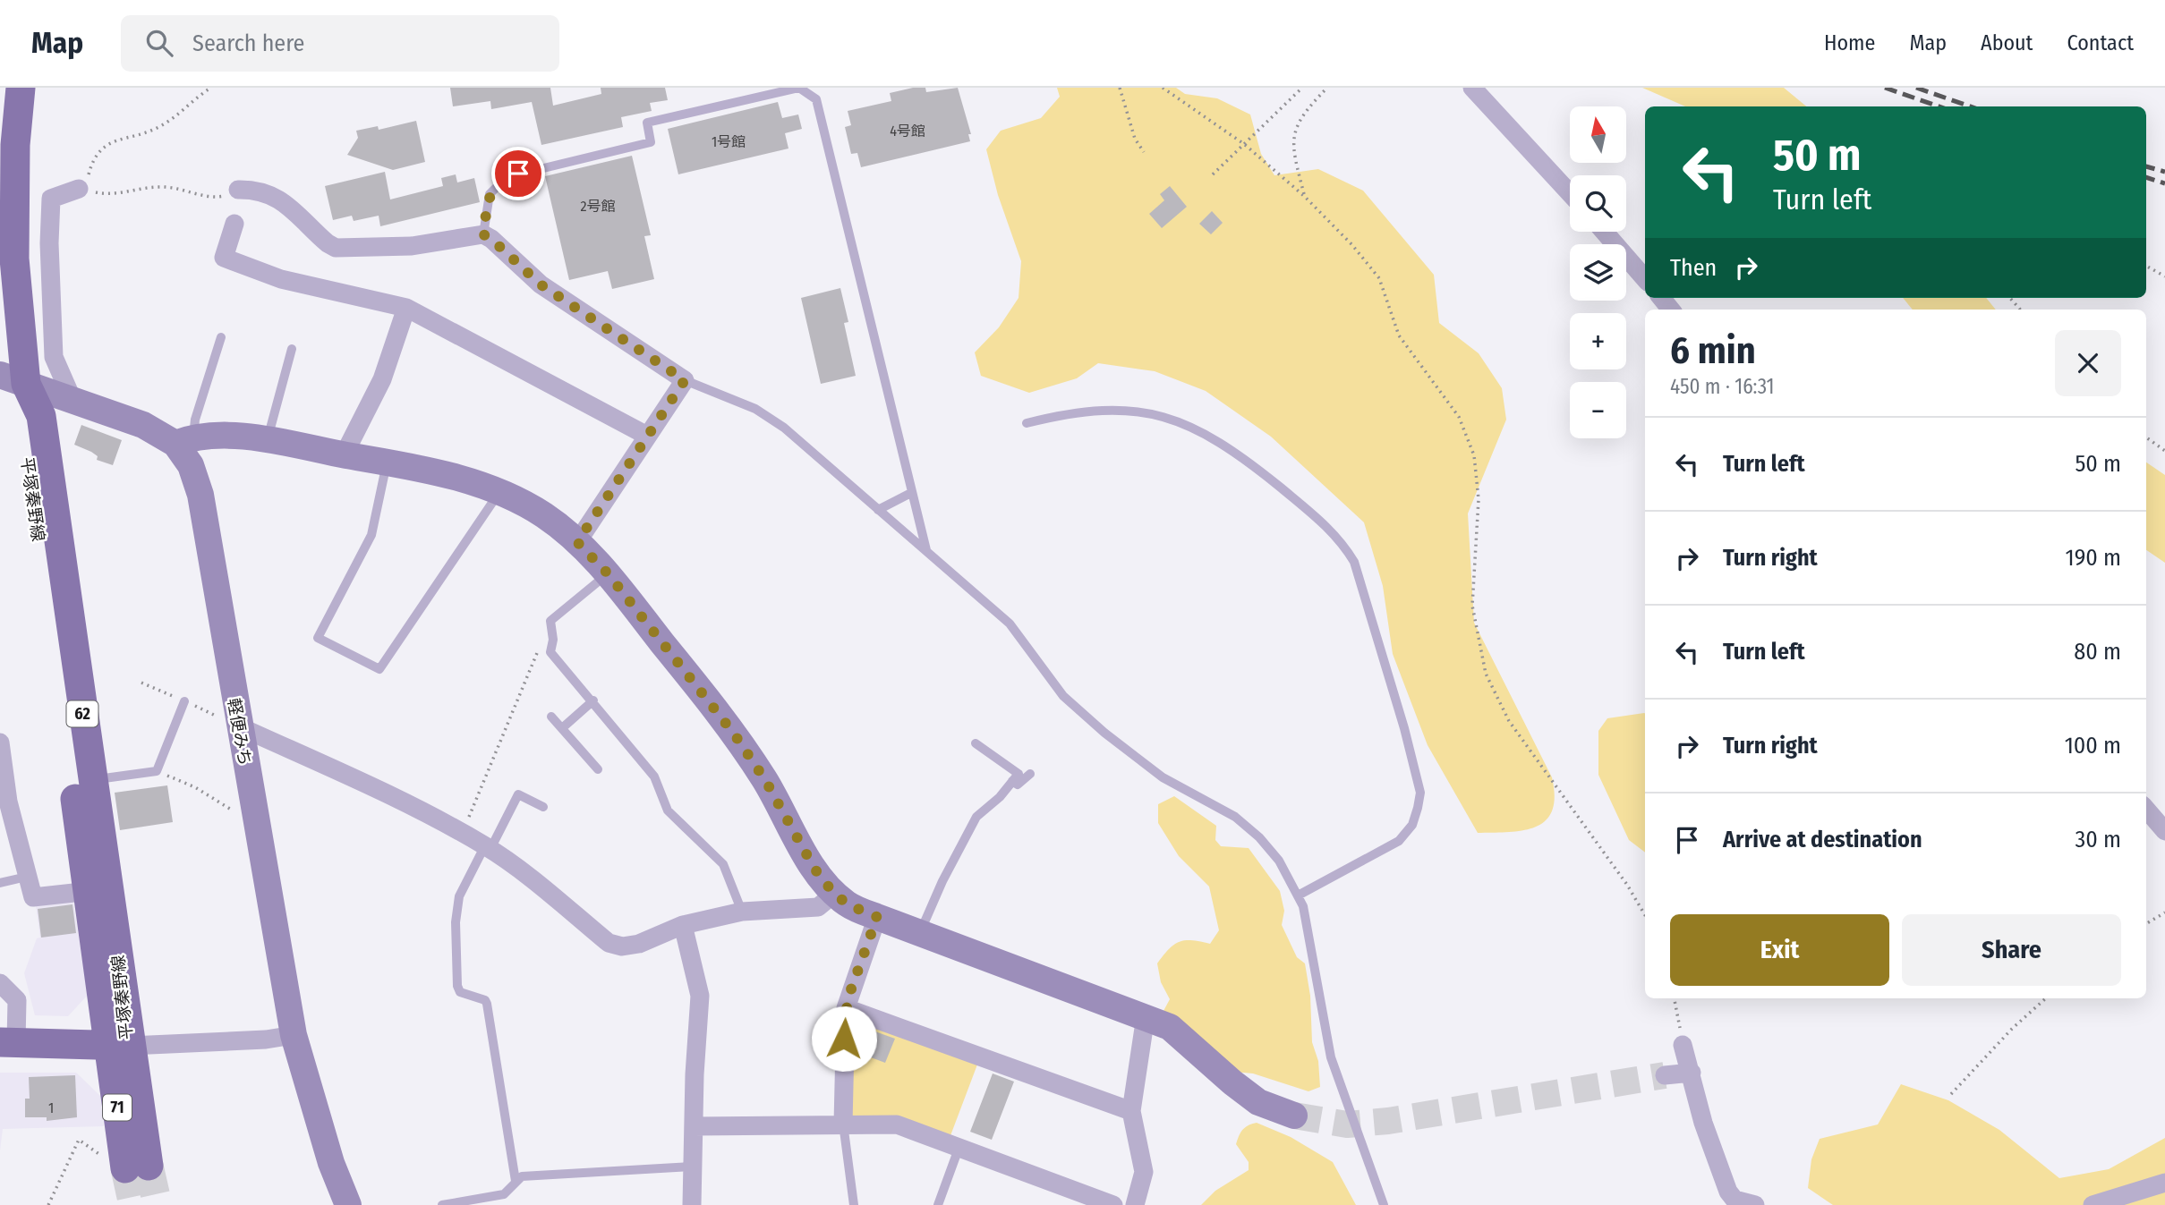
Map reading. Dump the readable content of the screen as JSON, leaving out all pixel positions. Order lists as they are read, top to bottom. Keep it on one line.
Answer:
{"streets":{"main road":["平塚秦野線","62","71"],"street":["軽便みち"]},"crossings":[["平塚秦野線","軽便みち"],["平塚秦野線","71"]],"house_numbers":["4号館","1号館","2号館","1"],"north":"top","page":{"header":"Map","search":"Search here","nav":["Home","Map","About","Contact"],"map_buttons":["+","−"],"turn":["50 m","Turn left"],"then":"Then","heading":["6 min","450 m · 16:31"],"list":[{"name":"Turn left","value":"50 m"},{"name":"Turn right","value":"190 m"},{"name":"Turn left","value":"80 m"},{"name":"Turn right","value":"100 m"},{"name":"Arrive at destination","value":"30 m"}],"buttons":["Exit","Share"]}}
